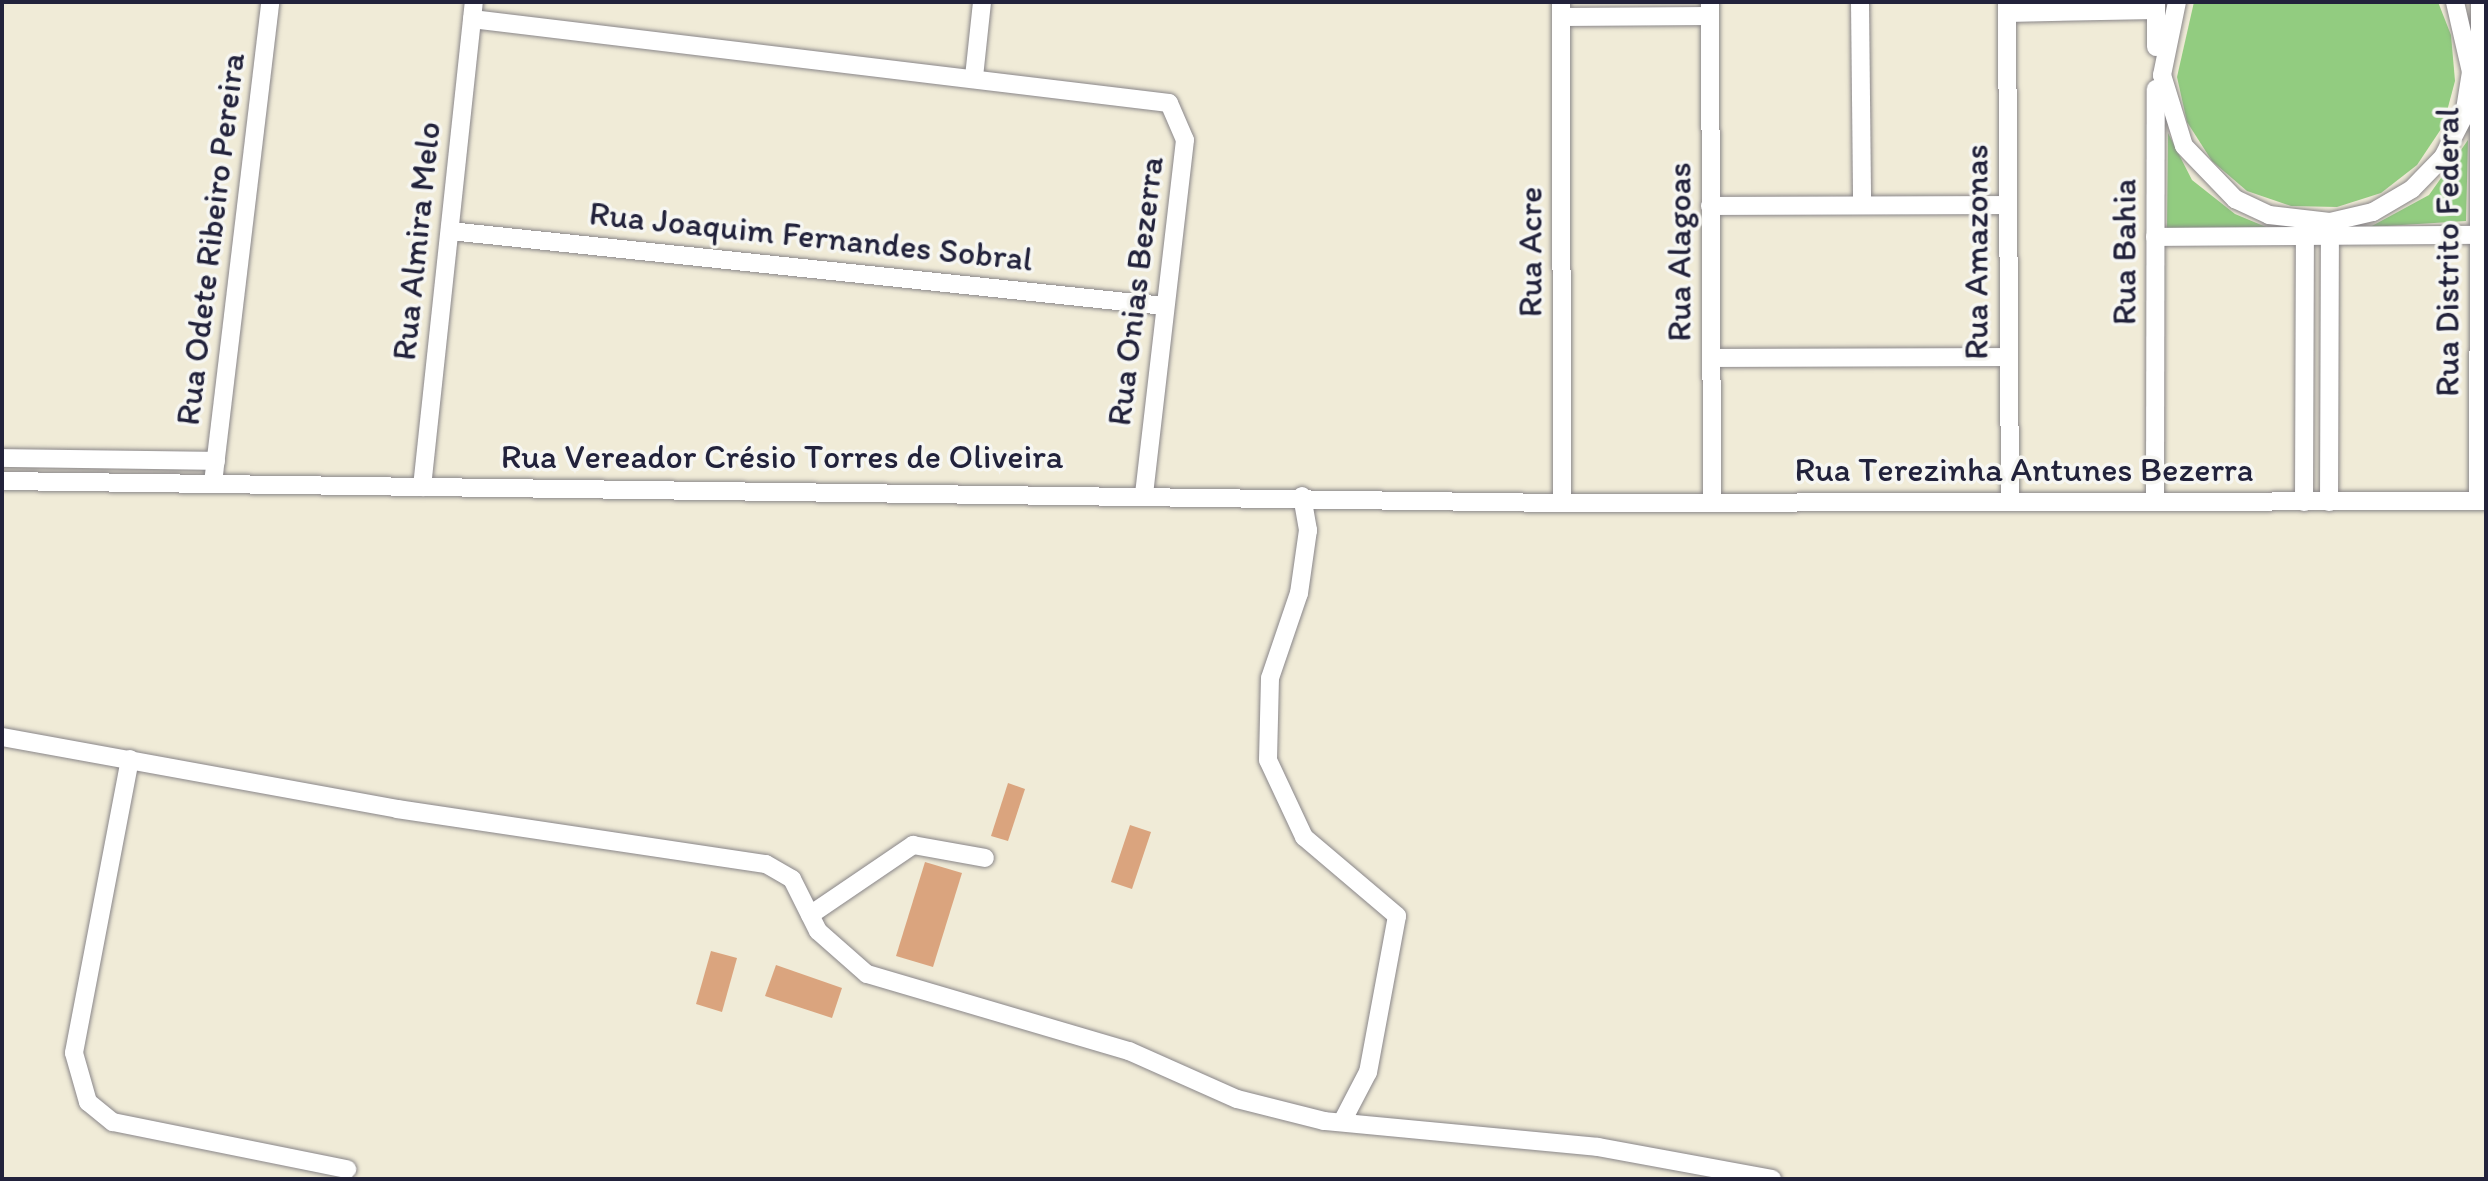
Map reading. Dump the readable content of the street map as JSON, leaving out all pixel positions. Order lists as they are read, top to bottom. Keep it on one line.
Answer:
{"streets":{"street":["Rua Joaquim Fernandes Sobral","Rua Odete Ribeiro Pereira","Rua Almira Melo","Rua Acre","Rua Alagoas","Rua Amazonas","Rua Bahia","Rua Distrito Federal","Rua Onias Bezerra","Rua Vereador Crésio Torres de Oliveira","Rua Terezinha Antunes Bezerra"]},"crossings":[["Rua Joaquim Fernandes Sobral","Rua Almira Melo"],["Rua Joaquim Fernandes Sobral","Rua Onias Bezerra"],["Rua Odete Ribeiro Pereira","Rua Vereador Crésio Torres de Oliveira"],["Rua Almira Melo","Rua Vereador Crésio Torres de Oliveira"],["Rua Acre","Rua Vereador Crésio Torres de Oliveira"],["Rua Acre","Rua Terezinha Antunes Bezerra"],["Rua Alagoas","Rua Terezinha Antunes Bezerra"],["Rua Amazonas","Rua Terezinha Antunes Bezerra"],["Rua Bahia","Rua Terezinha Antunes Bezerra"],["Rua Distrito Federal","Rua Terezinha Antunes Bezerra"],["Rua Onias Bezerra","Rua Vereador Crésio Torres de Oliveira"],["Rua Vereador Crésio Torres de Oliveira","Rua Terezinha Antunes Bezerra"]]}
